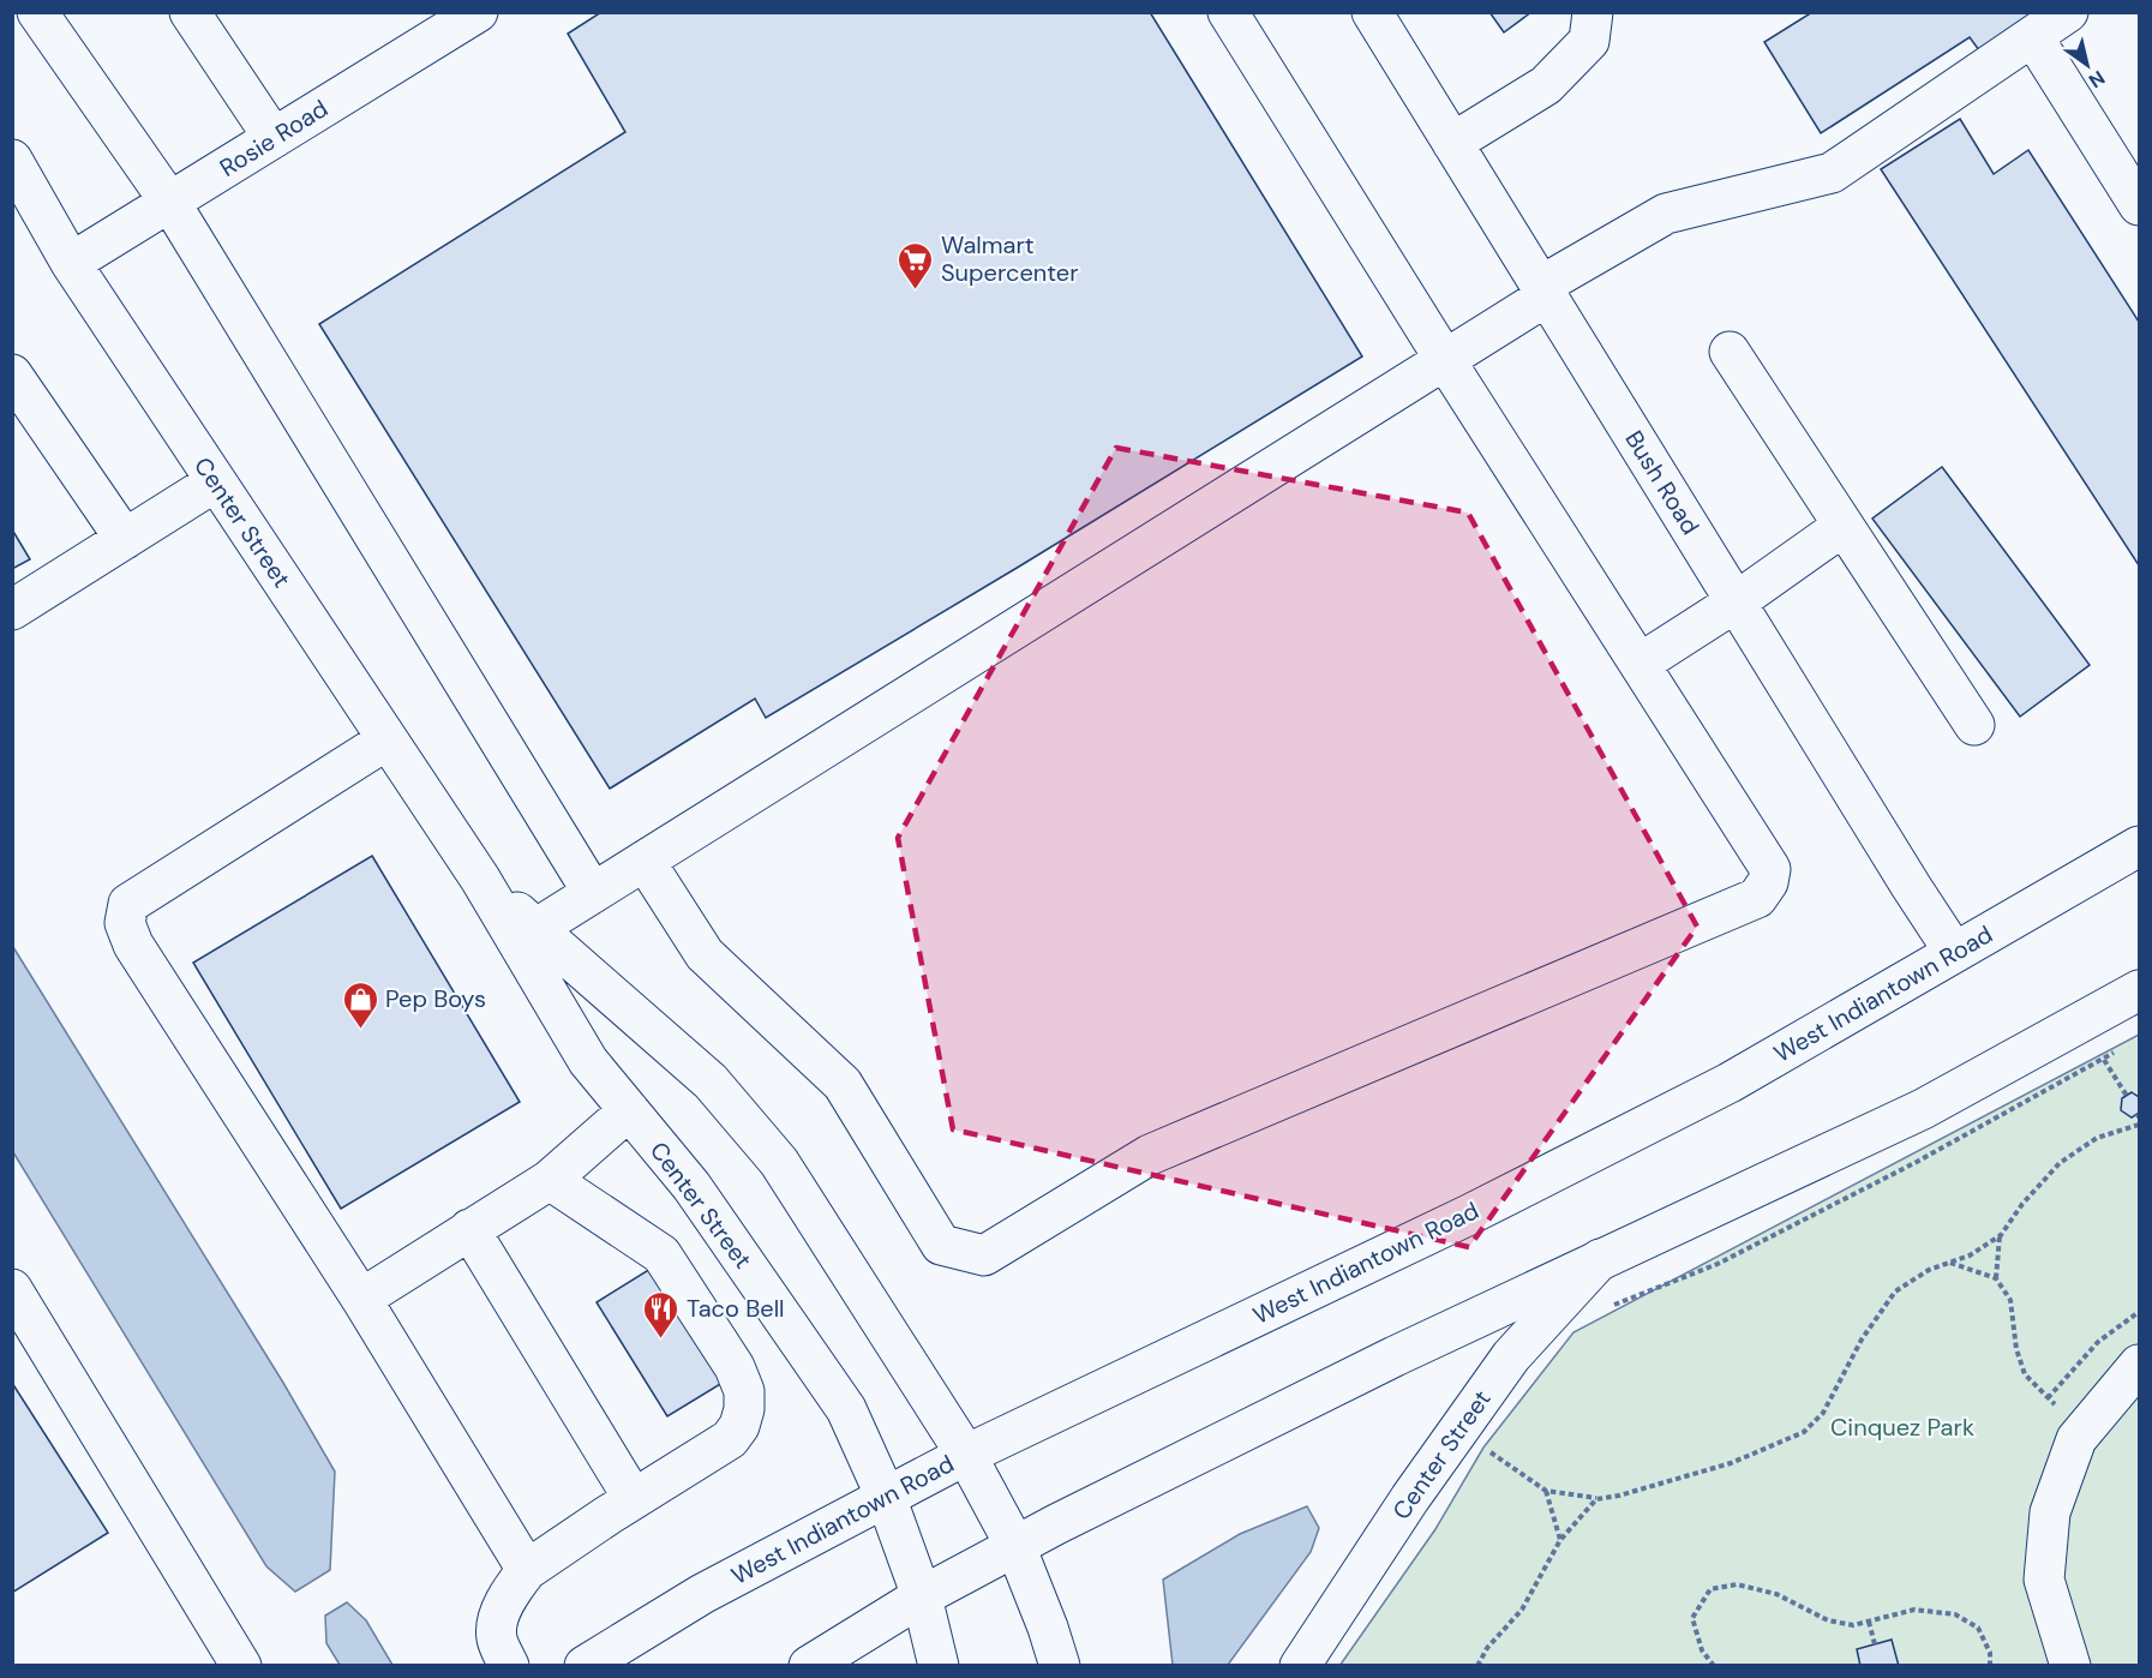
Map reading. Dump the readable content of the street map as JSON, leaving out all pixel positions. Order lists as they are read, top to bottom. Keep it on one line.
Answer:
{"streets":{"street":["Rosie Road","Bush Road","Center Street","West Indiantown Road"]},"crossings":[["Rosie Road","Center Street"],["Bush Road","West Indiantown Road"],["Center Street","West Indiantown Road"]],"parks":["Cinquez Park"],"places":{"supermarket":["Walmart Supercenter"],"shop":["Pep Boys"],"restaurant":["Taco Bell"]},"north":"bottom right"}
